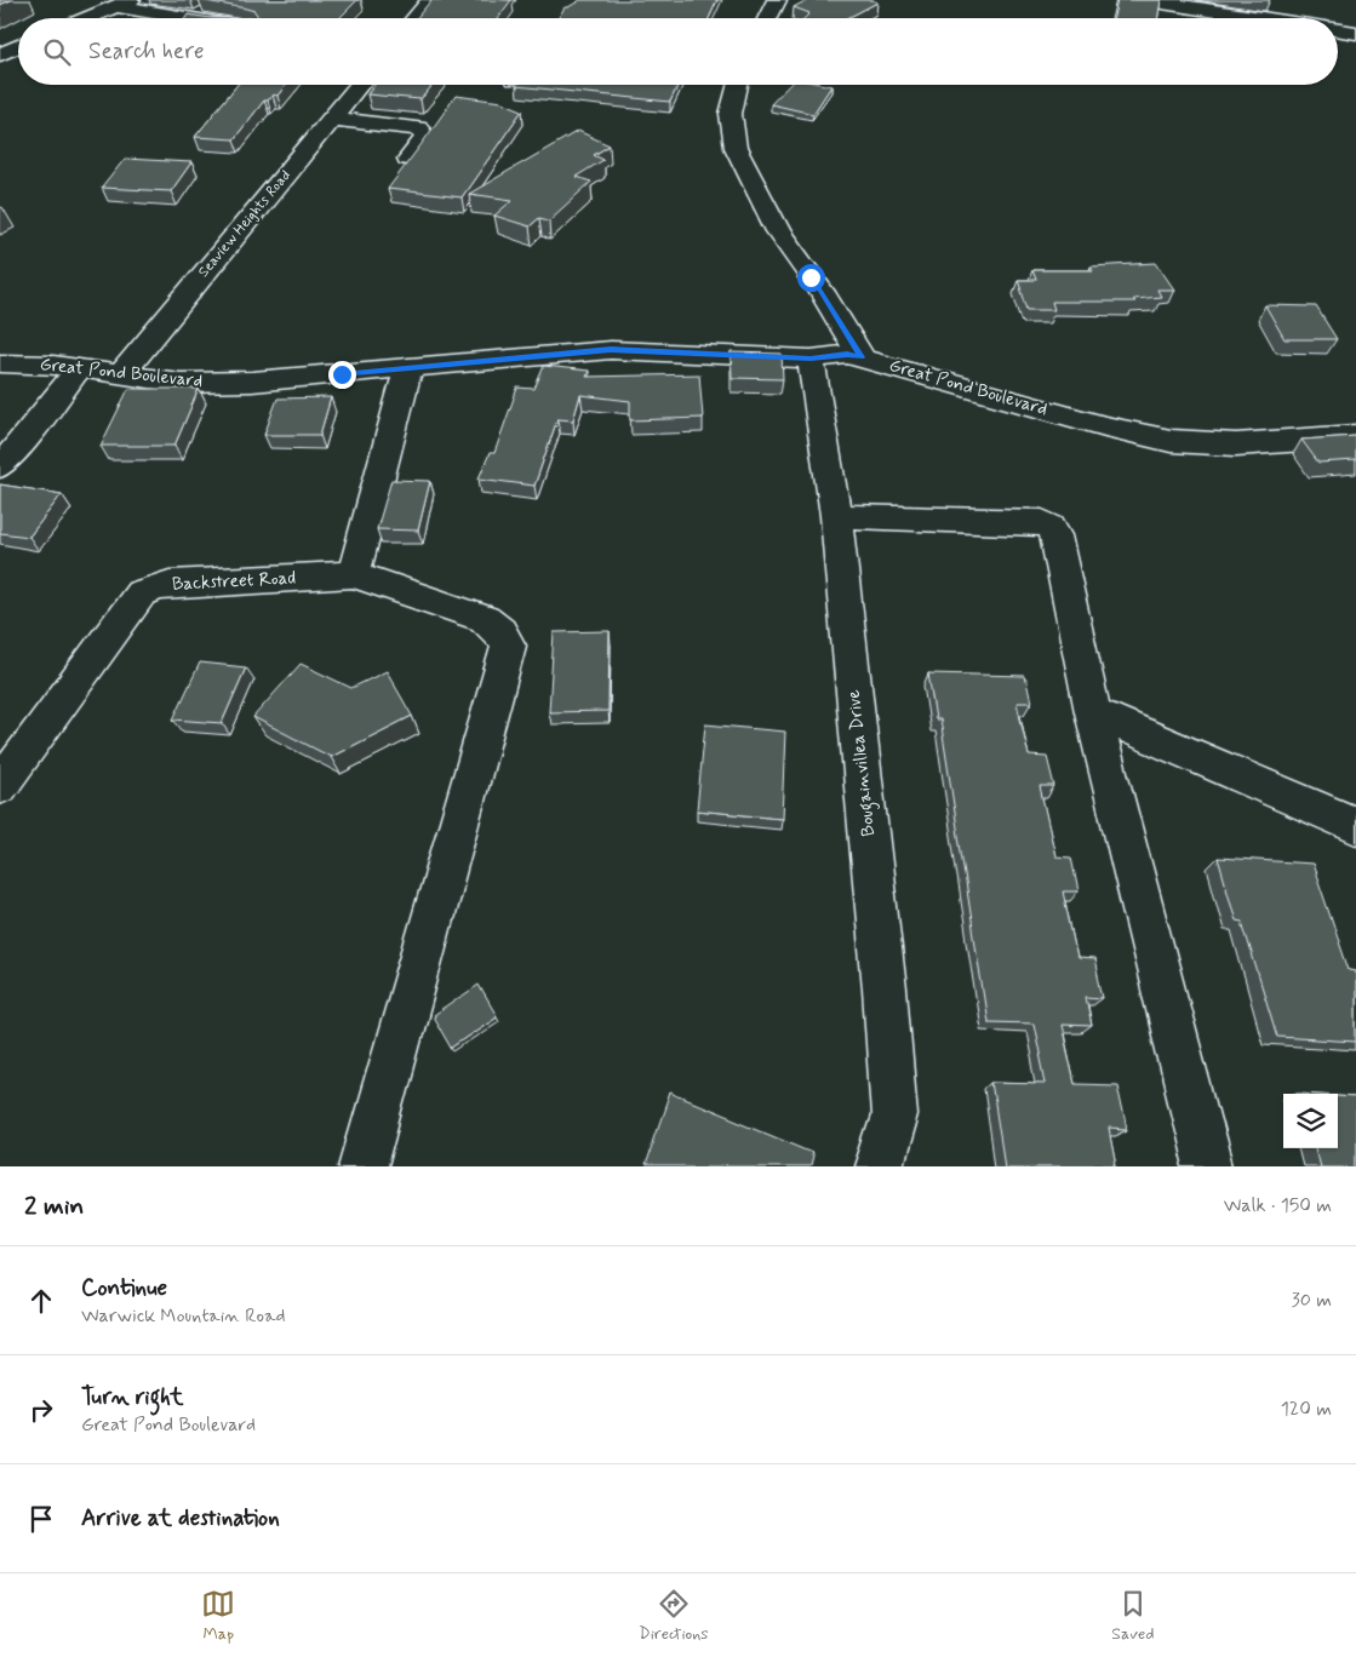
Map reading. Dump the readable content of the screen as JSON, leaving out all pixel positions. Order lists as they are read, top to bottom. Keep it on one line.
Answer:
{"streets":{"street":["Seaview Heights Road","Great Pond Boulevard","Backstreet Road","Bougainvillea Drive"]},"crossings":[["Seaview Heights Road","Great Pond Boulevard"],["Great Pond Boulevard","Bougainvillea Drive"]],"page":{"search":"Search here","heading":["2 min","Walk · 150 m"],"list":[["Continue","Warwick Mountain Road","30 m"],["Turn right","Great Pond Boulevard","120 m"],"Arrive at destination"],"nav":["Map","Directions","Saved"]}}
